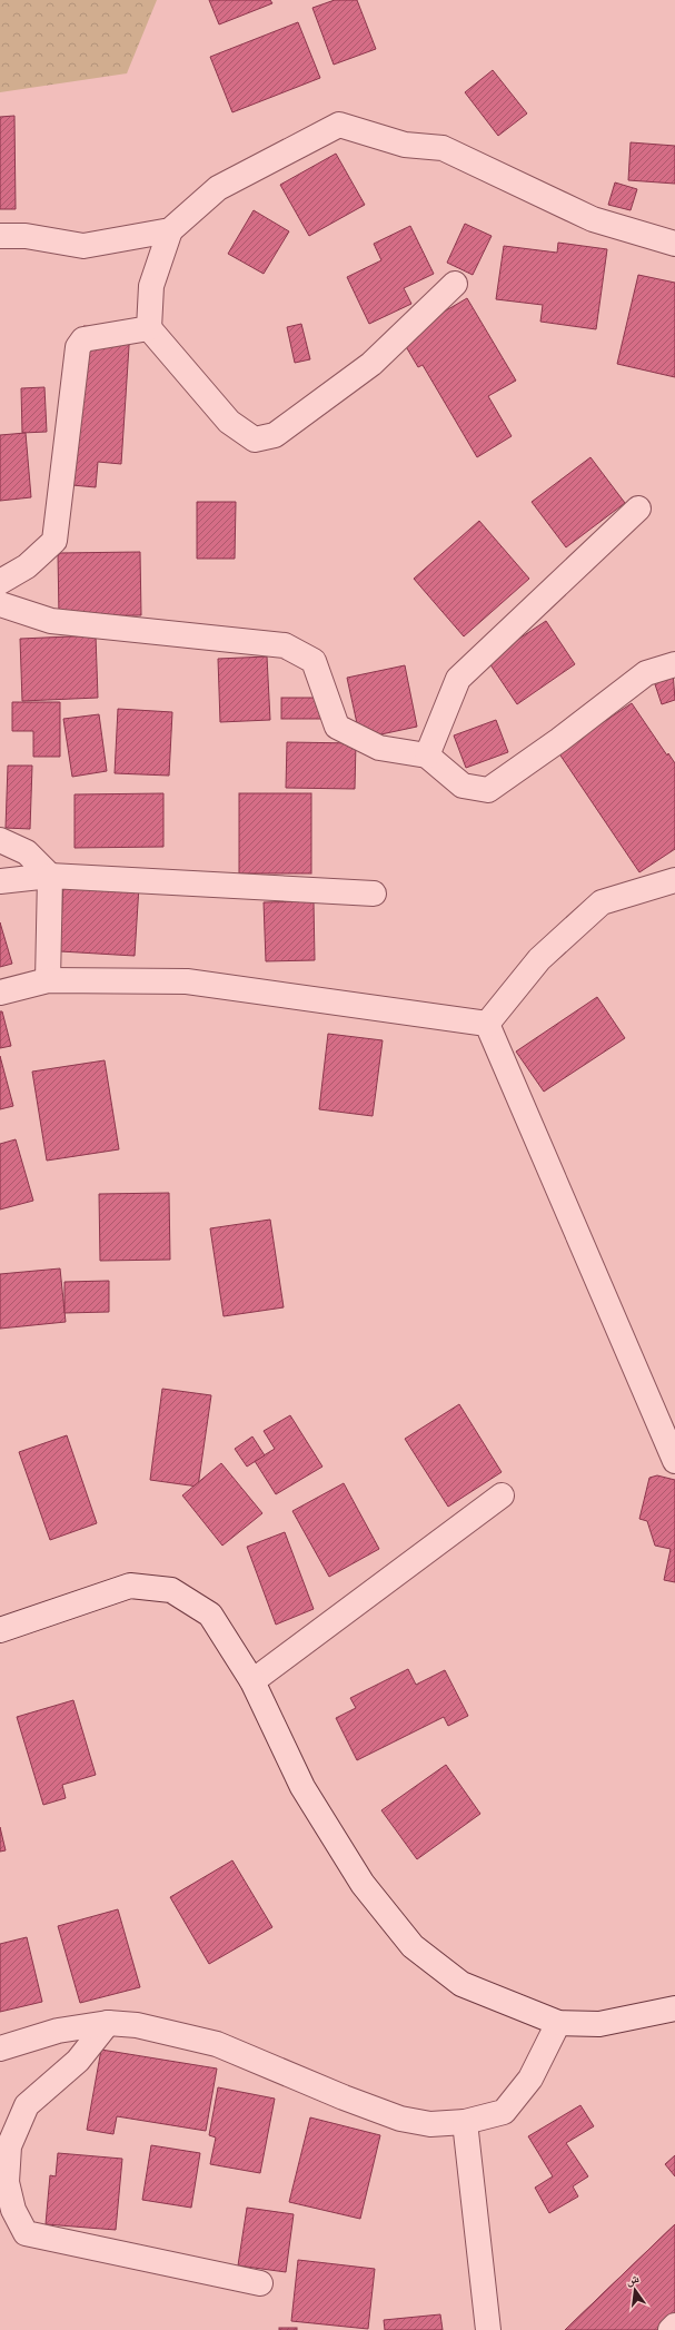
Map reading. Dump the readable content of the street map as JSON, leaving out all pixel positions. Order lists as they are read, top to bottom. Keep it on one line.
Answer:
{"north":"top"}
